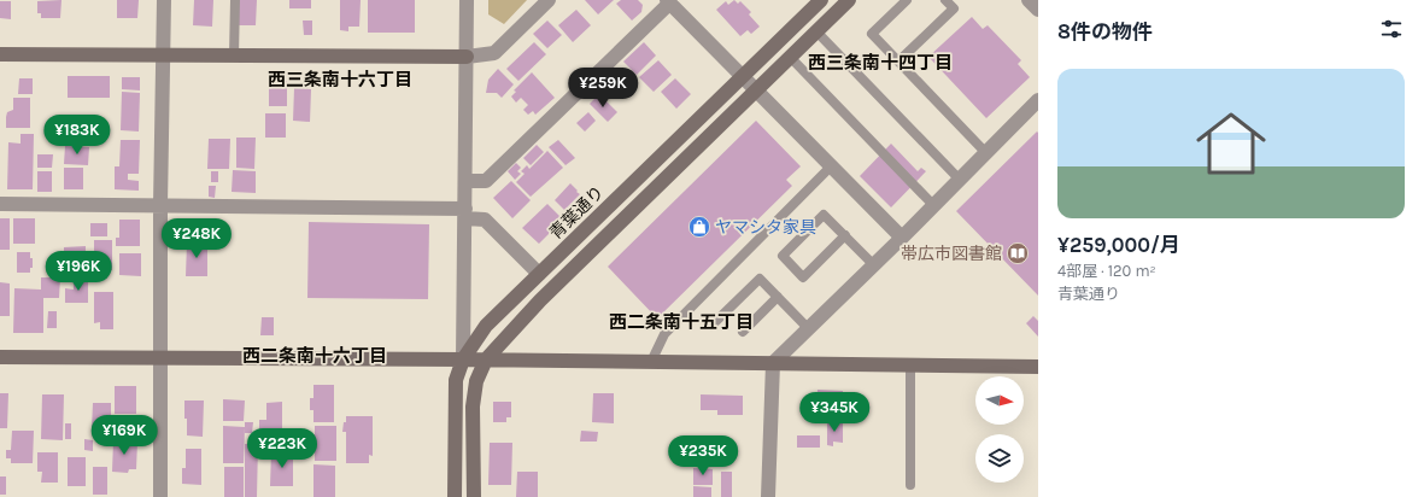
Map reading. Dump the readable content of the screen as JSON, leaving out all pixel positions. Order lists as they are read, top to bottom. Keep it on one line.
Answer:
{"streets":{"street":["青葉通り"]},"districts":["西三条南十四丁目","西三条南十六丁目","西二条南十五丁目","西二条南十六丁目"],"places":{"shop":["ヤマシタ家具"],"library":["帯広市図書館"]},"north":"right","page":{"heading":"8件の物件","list":[{"name":"¥259,000/月","note":"4部屋 · 120 m² · 青葉通り"}],"price":["¥259K","¥183K","¥248K","¥196K","¥345K","¥169K","¥223K","¥235K"]}}
